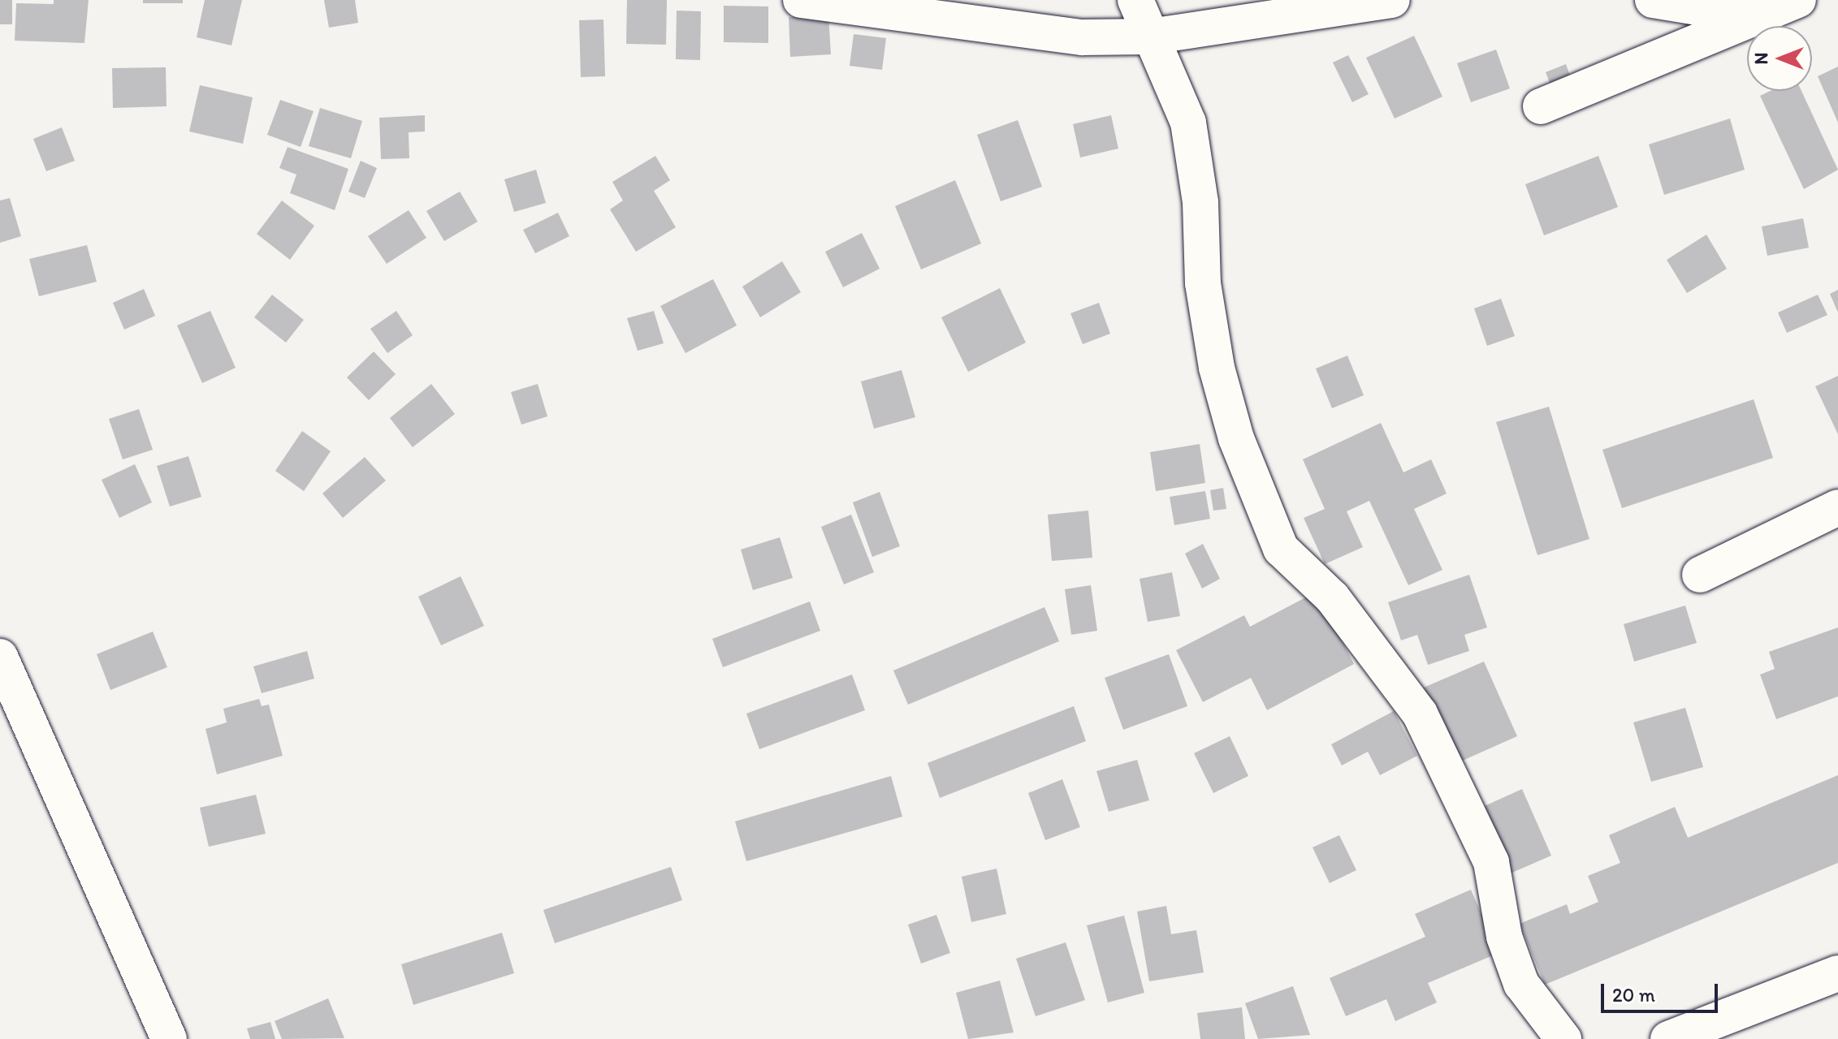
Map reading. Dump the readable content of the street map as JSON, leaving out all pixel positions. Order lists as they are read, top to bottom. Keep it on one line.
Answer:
{"scale_bar":"20 m","north":"left"}
